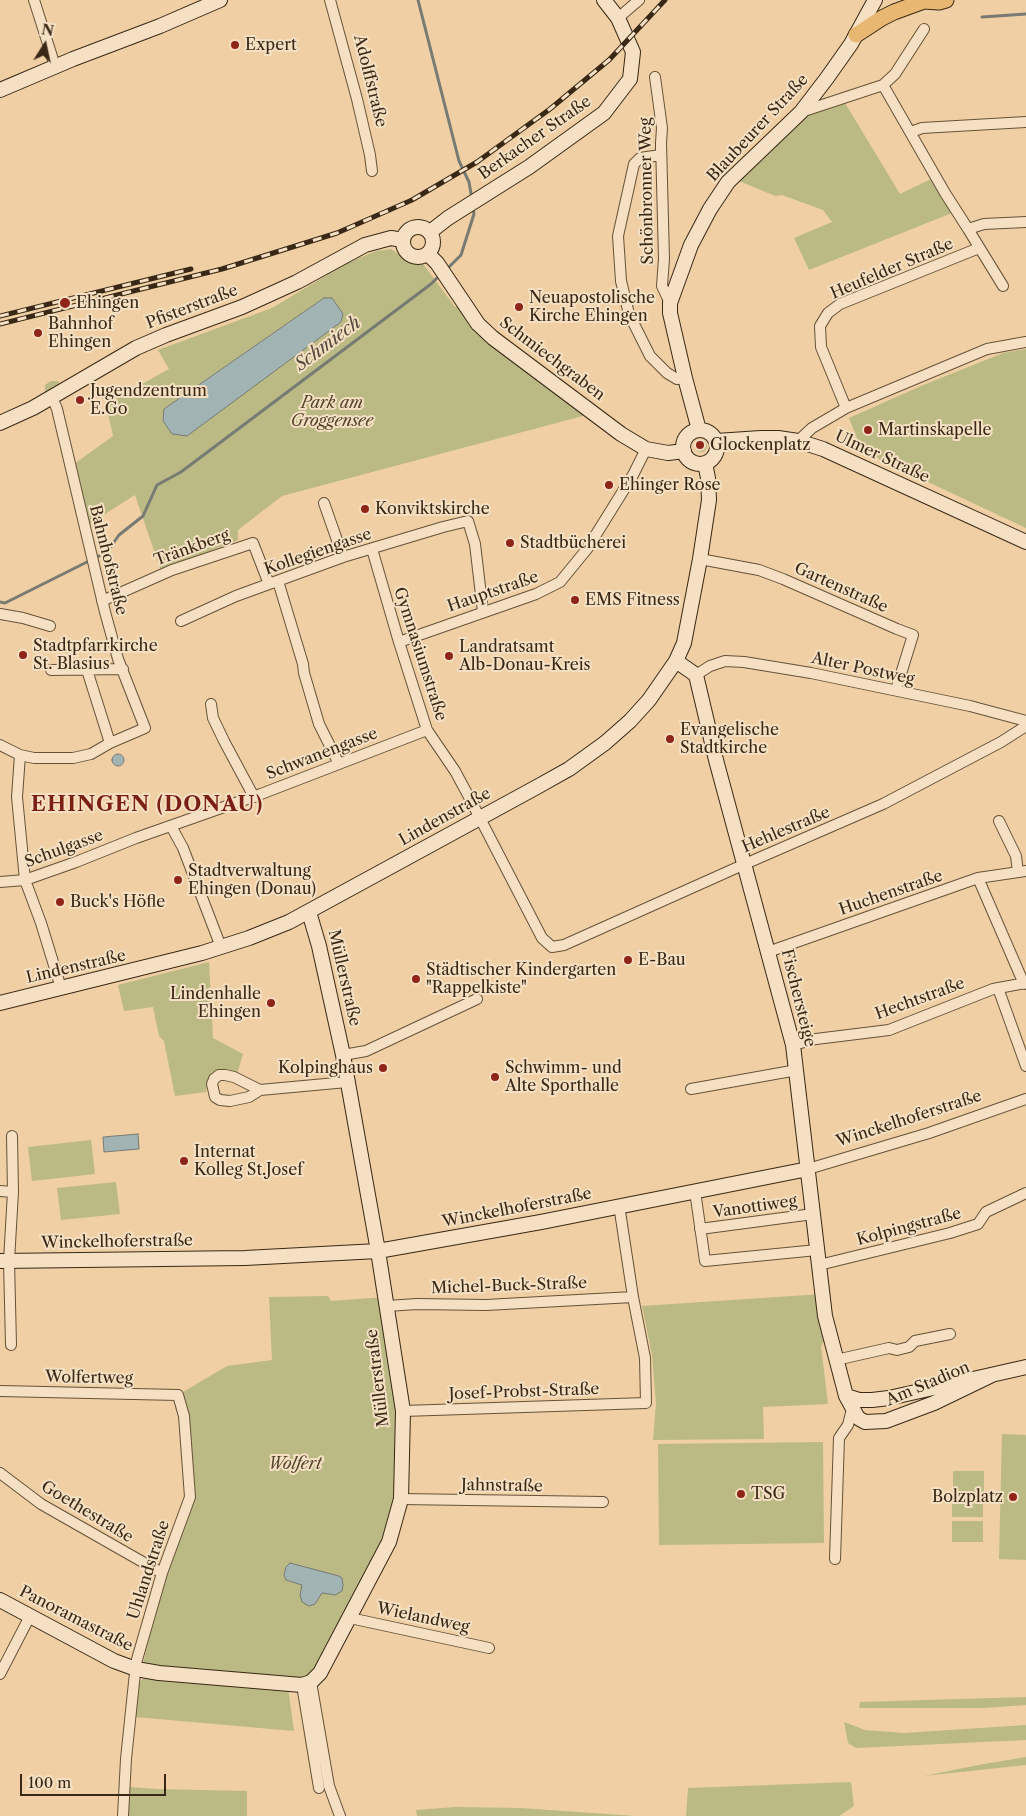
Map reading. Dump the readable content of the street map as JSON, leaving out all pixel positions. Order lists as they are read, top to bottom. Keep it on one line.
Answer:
{"streets":{"street":["Adolffstraße","Blaubeurer Straße","Berkacher Straße","Schönbronner Weg","Heufelder Straße","Pfisterstraße","Schmiechgraben","Ulmer Straße","Tränkberg","Kollegiengasse","Bahnhofstraße","Gartenstraße","Hauptstraße","Gymnasiumstraße","Alter Postweg","Schwanengasse","Lindenstraße","Hehlestraße","Schulgasse","Huchenstraße","Müllerstraße","Fischersteige","Hechtstraße","Winckelhoferstraße","Vanottiweg","Kolpingstraße","Michel-Buck-Straße","Wolfertweg","Am Stadion","Josef-Probst-Straße","Jahnstraße","Goethestraße","Uhlandstraße","Wielandweg","Panoramastraße"]},"crossings":[["Blaubeurer Straße","Schönbronner Weg"],["Blaubeurer Straße","Schmiechgraben"],["Blaubeurer Straße","Ulmer Straße"],["Blaubeurer Straße","Lindenstraße"],["Berkacher Straße","Pfisterstraße"],["Berkacher Straße","Schmiechgraben"],["Pfisterstraße","Schmiechgraben"],["Pfisterstraße","Bahnhofstraße"],["Schmiechgraben","Ulmer Straße"],["Schmiechgraben","Hauptstraße"],["Schmiechgraben","Lindenstraße"],["Ulmer Straße","Lindenstraße"],["Tränkberg","Kollegiengasse"],["Tränkberg","Bahnhofstraße"],["Kollegiengasse","Hauptstraße"],["Kollegiengasse","Gymnasiumstraße"],["Gartenstraße","Alter Postweg"],["Gartenstraße","Lindenstraße"],["Hauptstraße","Gymnasiumstraße"],["Gymnasiumstraße","Schwanengasse"],["Gymnasiumstraße","Lindenstraße"],["Gymnasiumstraße","Hehlestraße"],["Alter Postweg","Fischersteige"],["Schwanengasse","Schulgasse"],["Lindenstraße","Müllerstraße"],["Hehlestraße","Fischersteige"],["Huchenstraße","Fischersteige"],["Müllerstraße","Winckelhoferstraße"],["Müllerstraße","Michel-Buck-Straße"],["Müllerstraße","Josef-Probst-Straße"],["Müllerstraße","Jahnstraße"],["Müllerstraße","Wielandweg"],["Fischersteige","Hechtstraße"],["Fischersteige","Winckelhoferstraße"],["Fischersteige","Vanottiweg"],["Fischersteige","Kolpingstraße"],["Fischersteige","Am Stadion"],["Michel-Buck-Straße","Josef-Probst-Straße"],["Wolfertweg","Uhlandstraße"],["Goethestraße","Uhlandstraße"],["Uhlandstraße","Panoramastraße"]],"districts":["EHINGEN (DONAU)"],"water":["Schmiech"],"parks":["Park am Groggensee","Wolfert"],"places":["Expert","Ehingen","Neuapostolische Kirche Ehingen","Bahnhof Ehingen","Jugendzentrum E.Go","Martinskapelle","Glockenplatz","Ehinger Rose","Konviktskirche","Stadtbücherei","EMS Fitness","Stadtpfarrkirche St. Blasius","Landratsamt Alb-Donau-Kreis","Evangelische Stadtkirche","Stadtverwaltung Ehingen (Donau)","Buck's Höfle","E-Bau","Städtischer Kindergarten \"Rappelkiste\"","Lindenhalle Ehingen","Kolpinghaus","Schwimm- und Alte Sporthalle","Internat Kolleg St.Josef","TSG","Bolzplatz"],"scale_bar":"100 m","north":"top"}
